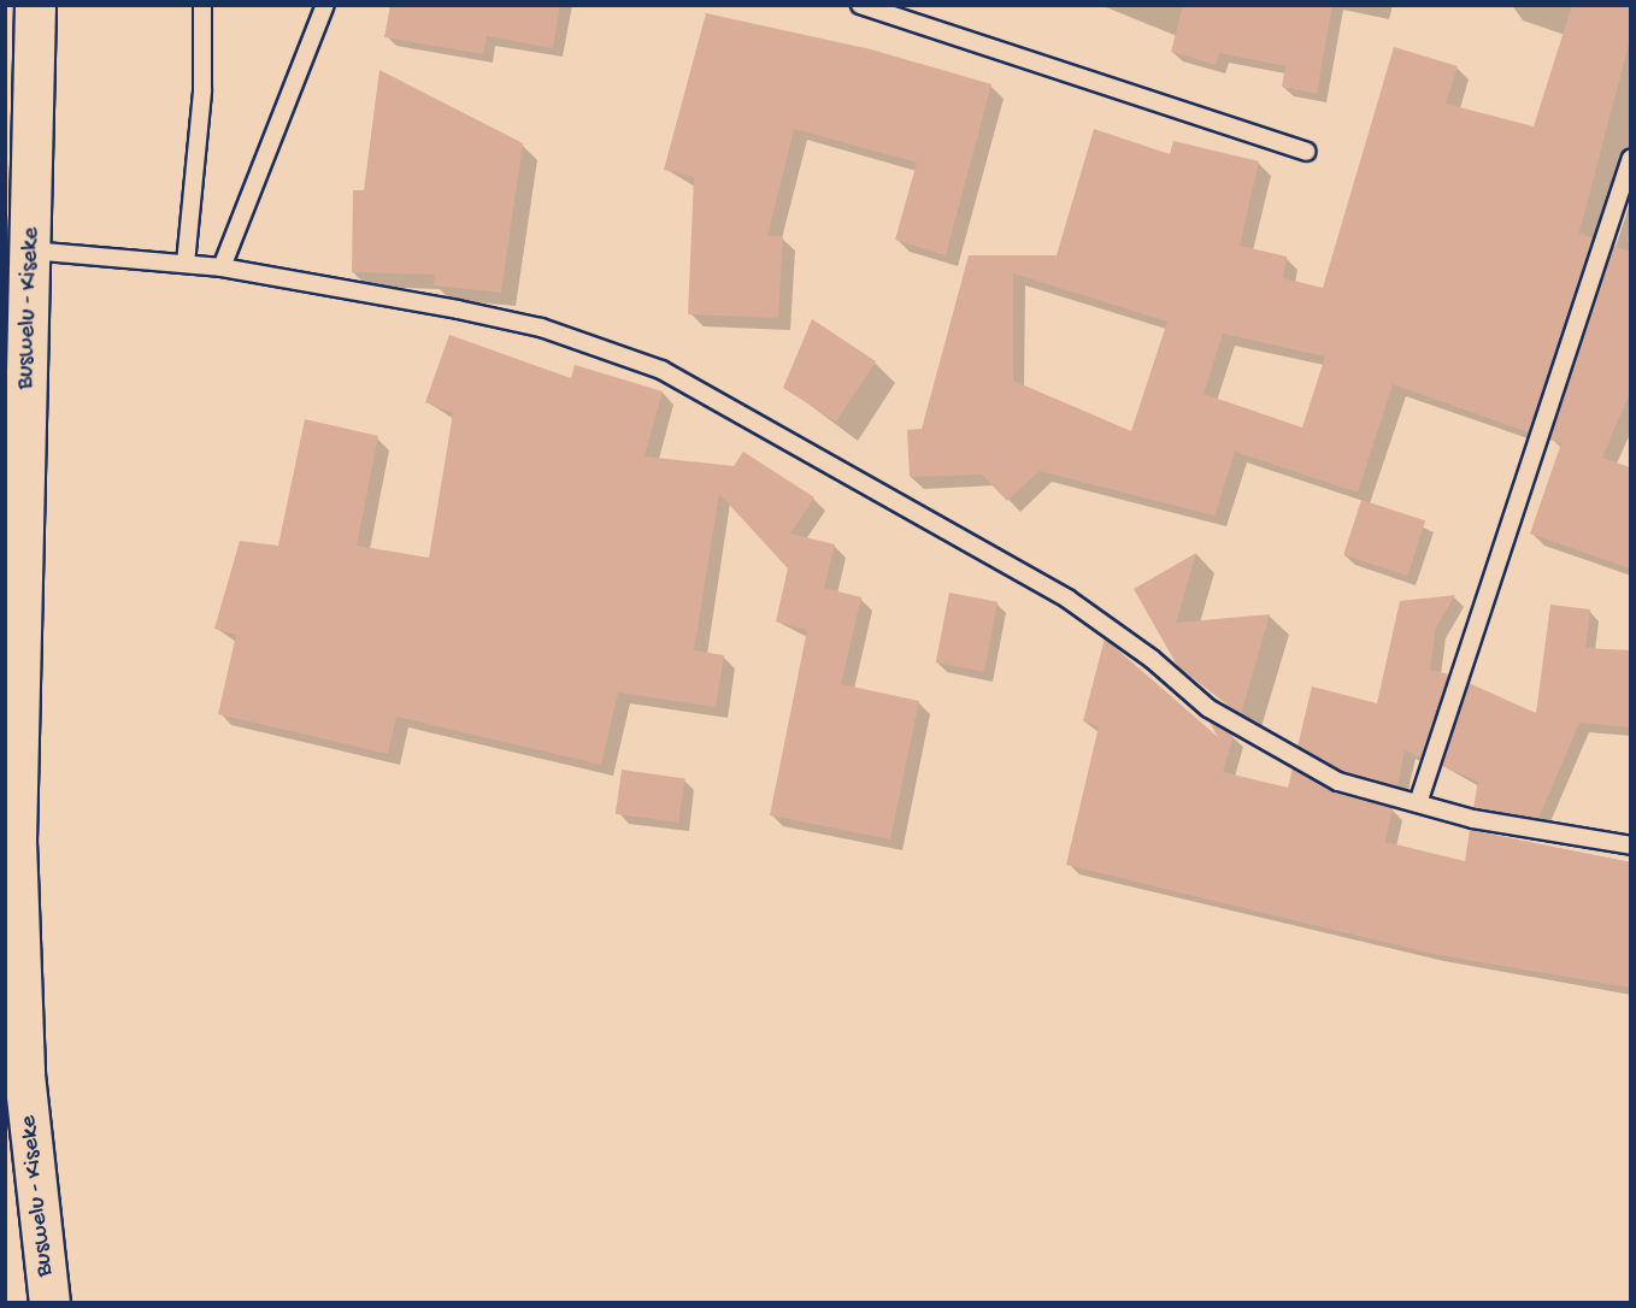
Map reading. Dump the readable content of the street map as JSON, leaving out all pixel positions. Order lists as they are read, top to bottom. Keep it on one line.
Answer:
{"streets":{"main road":["Buswelu - Kiseke"]}}
